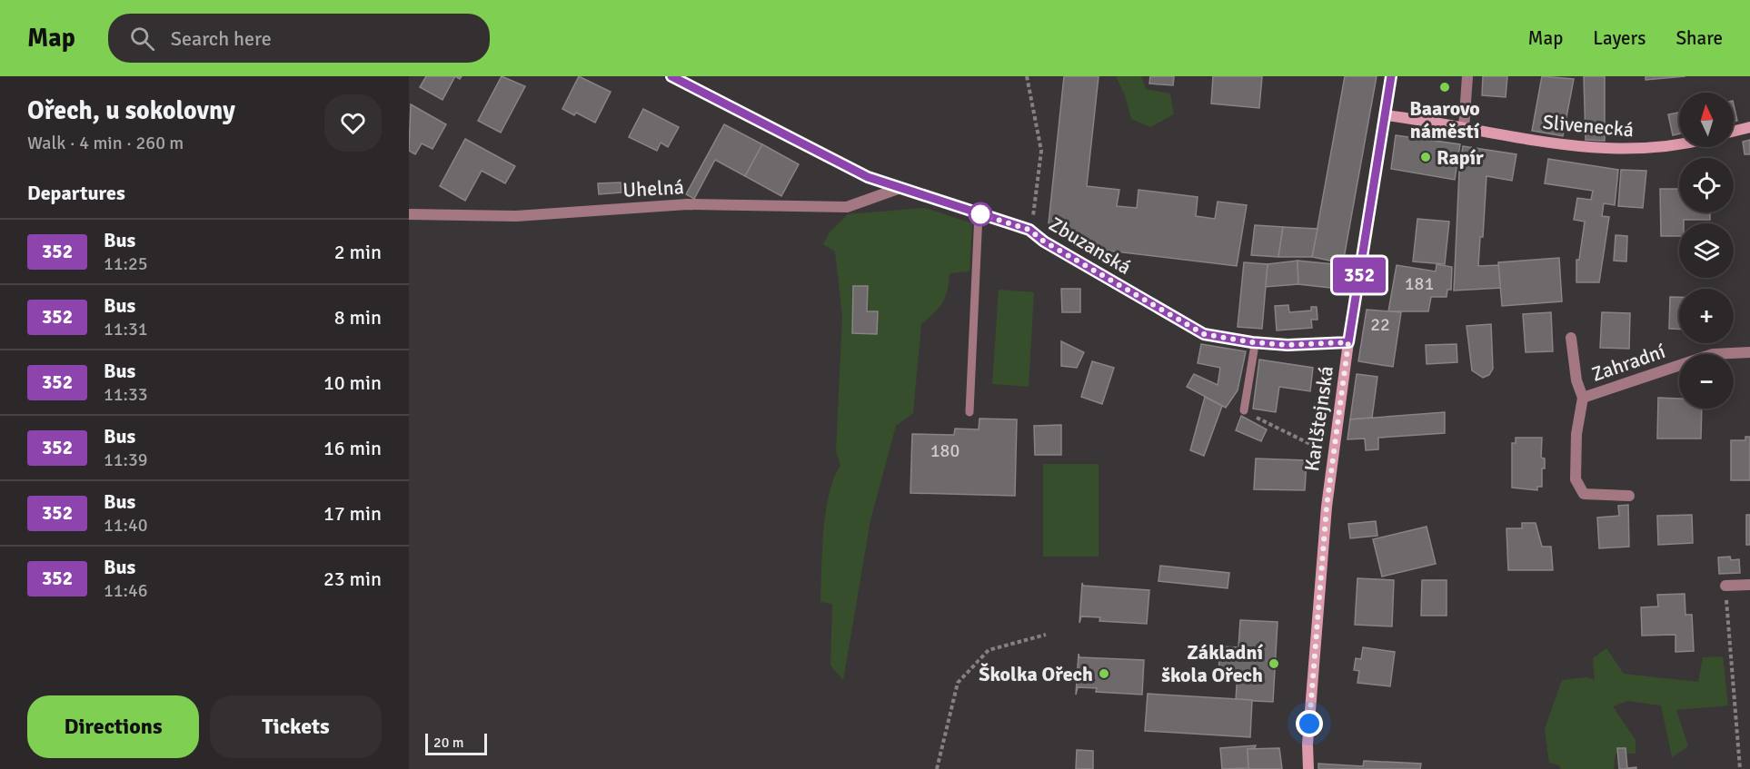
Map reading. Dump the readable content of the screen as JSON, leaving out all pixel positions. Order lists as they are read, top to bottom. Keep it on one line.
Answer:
{"streets":{"street":["Slivenecká","Uhelná","Zbuzanská","Zahradní","Karlštejnská"]},"crossings":[["Uhelná","Zbuzanská"],["Zbuzanská","Karlštejnská"]],"places":["Baarovo náměstí","Rapír","Základní škola Ořech","Školka Ořech"],"lines":["bus line 352"],"house_numbers":["181","22","180"],"scale_bar":"20 m","north":"top","page":{"header":"Map","search":"Search here","nav":["Map","Layers","Share"],"heading":[["Ořech, u sokolovny","Walk · 4 min · 260 m"],"Departures"],"on_map":"352","map_buttons":["+","−"],"list":[{"mark":"352","name":"Bus","note":"11:25","value":"2 min"},{"mark":"352","name":"Bus","note":"11:31","value":"8 min"},{"mark":"352","name":"Bus","note":"11:33","value":"10 min"},{"mark":"352","name":"Bus","note":"11:39","value":"16 min"},{"mark":"352","name":"Bus","note":"11:40","value":"17 min"},{"mark":"352","name":"Bus","note":"11:46","value":"23 min"}],"buttons":["Directions","Tickets"],"scale":"20 m"}}
